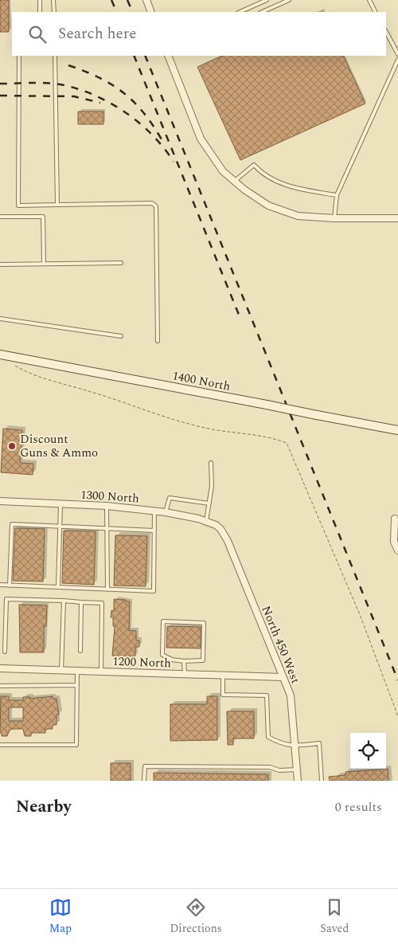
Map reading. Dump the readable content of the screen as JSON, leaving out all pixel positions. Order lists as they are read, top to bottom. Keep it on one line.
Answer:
{"streets":{"main road":["1400 North"],"street":["1300 North","North 450 West","1200 North"]},"crossings":[["1300 North","North 450 West"],["North 450 West","1200 North"]],"places":["Discount Guns & Ammo"],"page":{"search":"Search here","heading":["Nearby","0 results"],"nav":["Map","Directions","Saved"]}}
